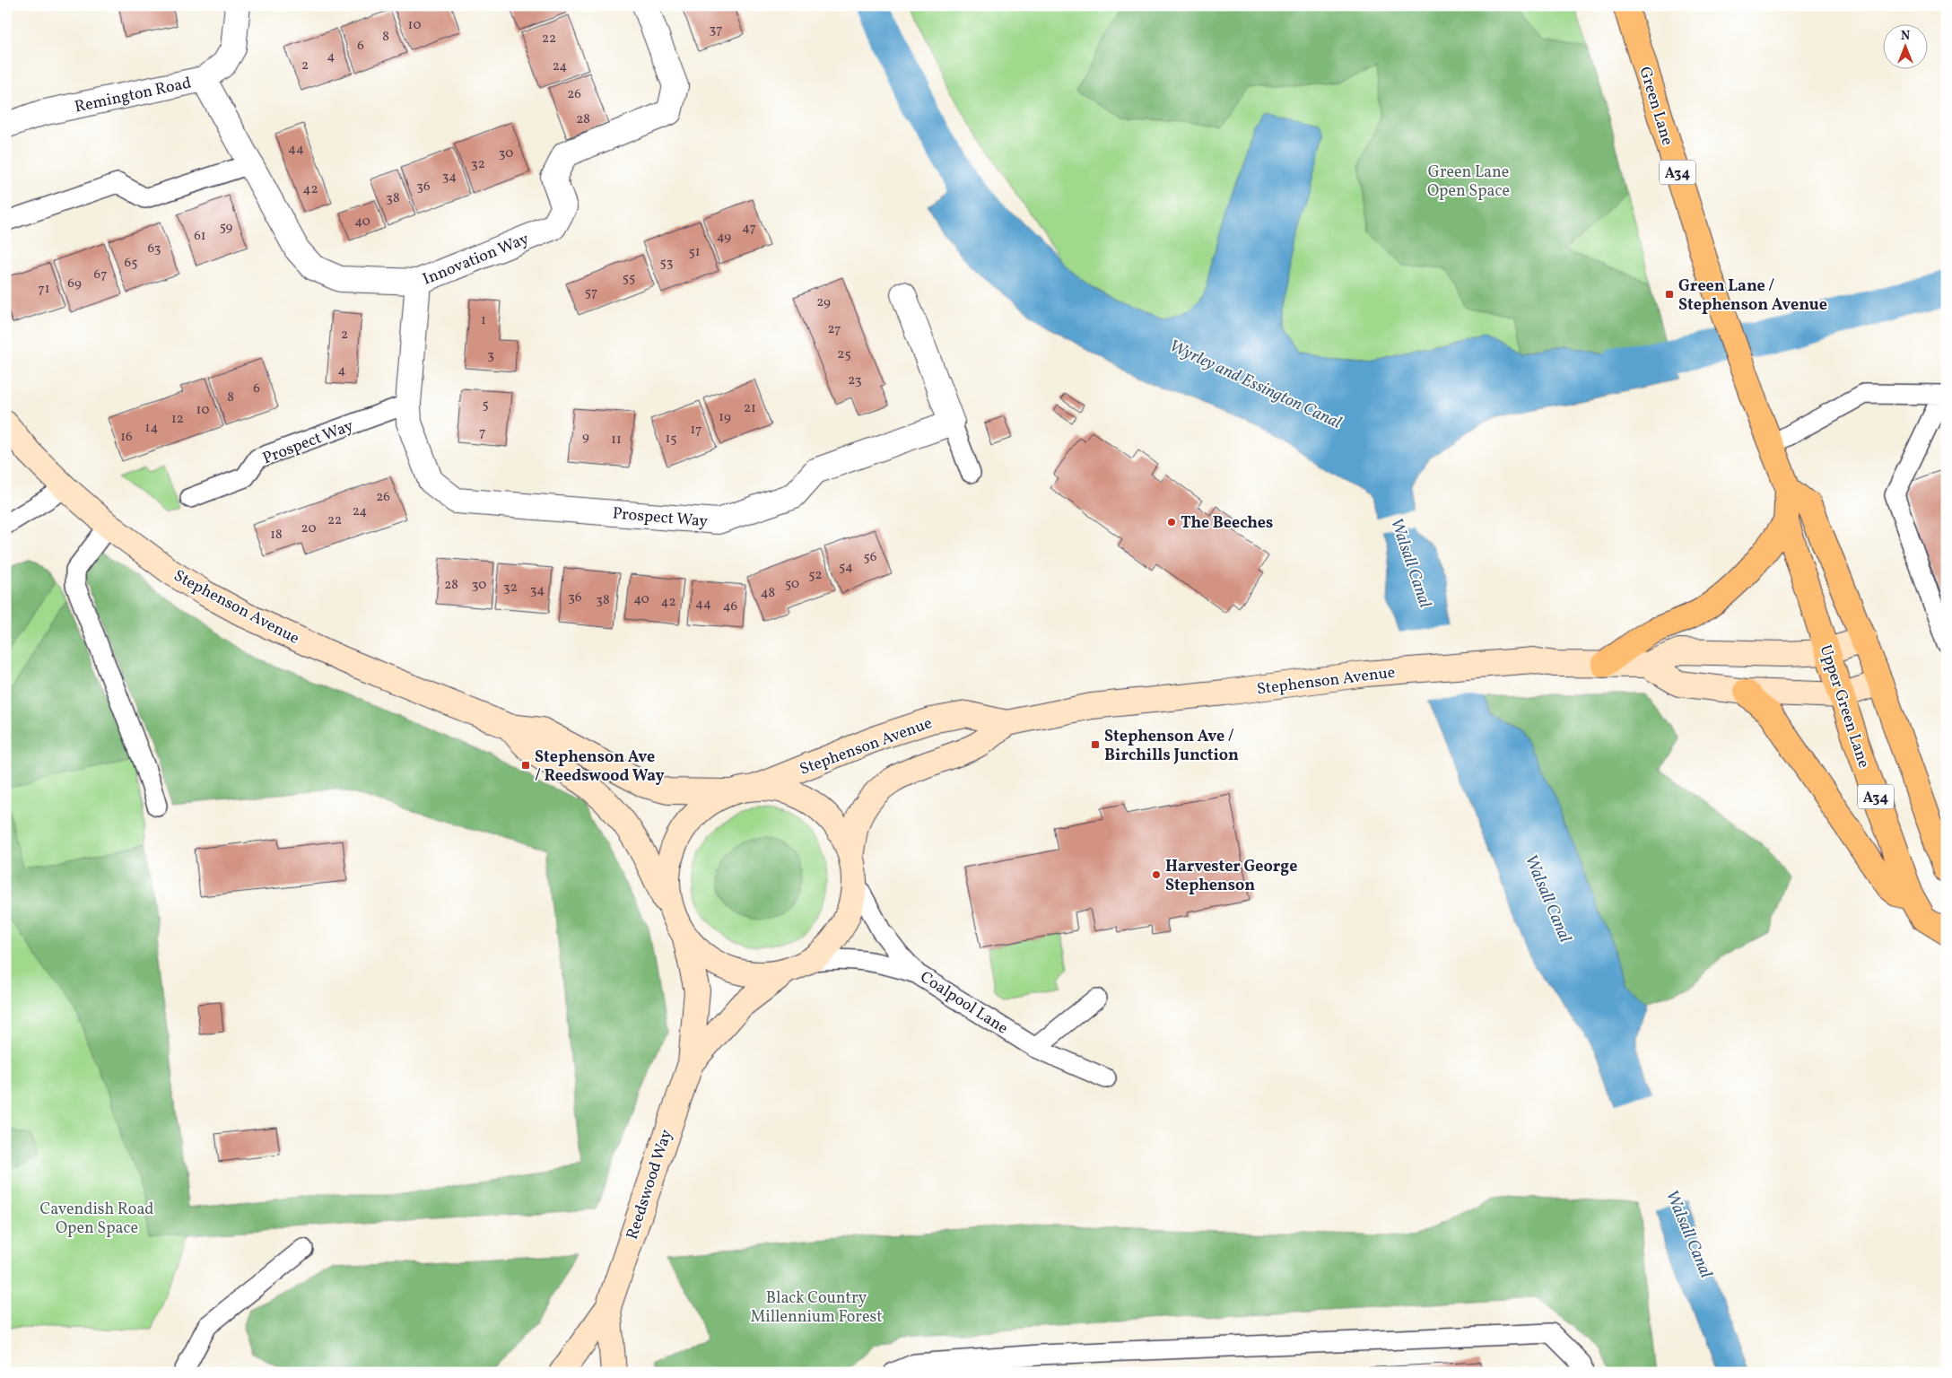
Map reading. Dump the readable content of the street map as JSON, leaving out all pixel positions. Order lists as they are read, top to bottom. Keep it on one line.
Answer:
{"streets":{"highway":["Green Lane","A34","Upper Green Lane"],"street":["Remington Road","Innovation Way","Prospect Way","Stephenson Avenue","Reedswood Way"],"lane":["Coalpool Lane"]},"crossings":[["Remington Road","Innovation Way"],["Green Lane","Upper Green Lane"],["A34","Stephenson Avenue"],["A34","Upper Green Lane"],["Innovation Way","Prospect Way"],["Stephenson Avenue","Upper Green Lane"],["Stephenson Avenue","Reedswood Way"]],"water":["Wyrley and Essington Canal","Walsall Canal"],"parks":["Green Lane Open Space","Cavendish Road Open Space","Black Country Millennium Forest"],"places":{"transit":["Green Lane / Stephenson Avenue","Stephenson Ave / Birchills Junction","Stephenson Ave / Reedswood Way"],"other":["The Beeches","Harvester George Stephenson"]},"house_numbers":["10","37","8","22","6","4","2","24","26","28","44","30","32","34","36","42","38","40","59","47","61","49","63","51","65","53","67","55","69","71","57","29","1","27","2","25","3","4","23","6","8","5","21","10","19","12","14","17","7","16","9","15","11","26","24","22","20","18","56","54","52","50","28","30","32","34","48","36","40","38","42","44","46"],"north":"top"}
